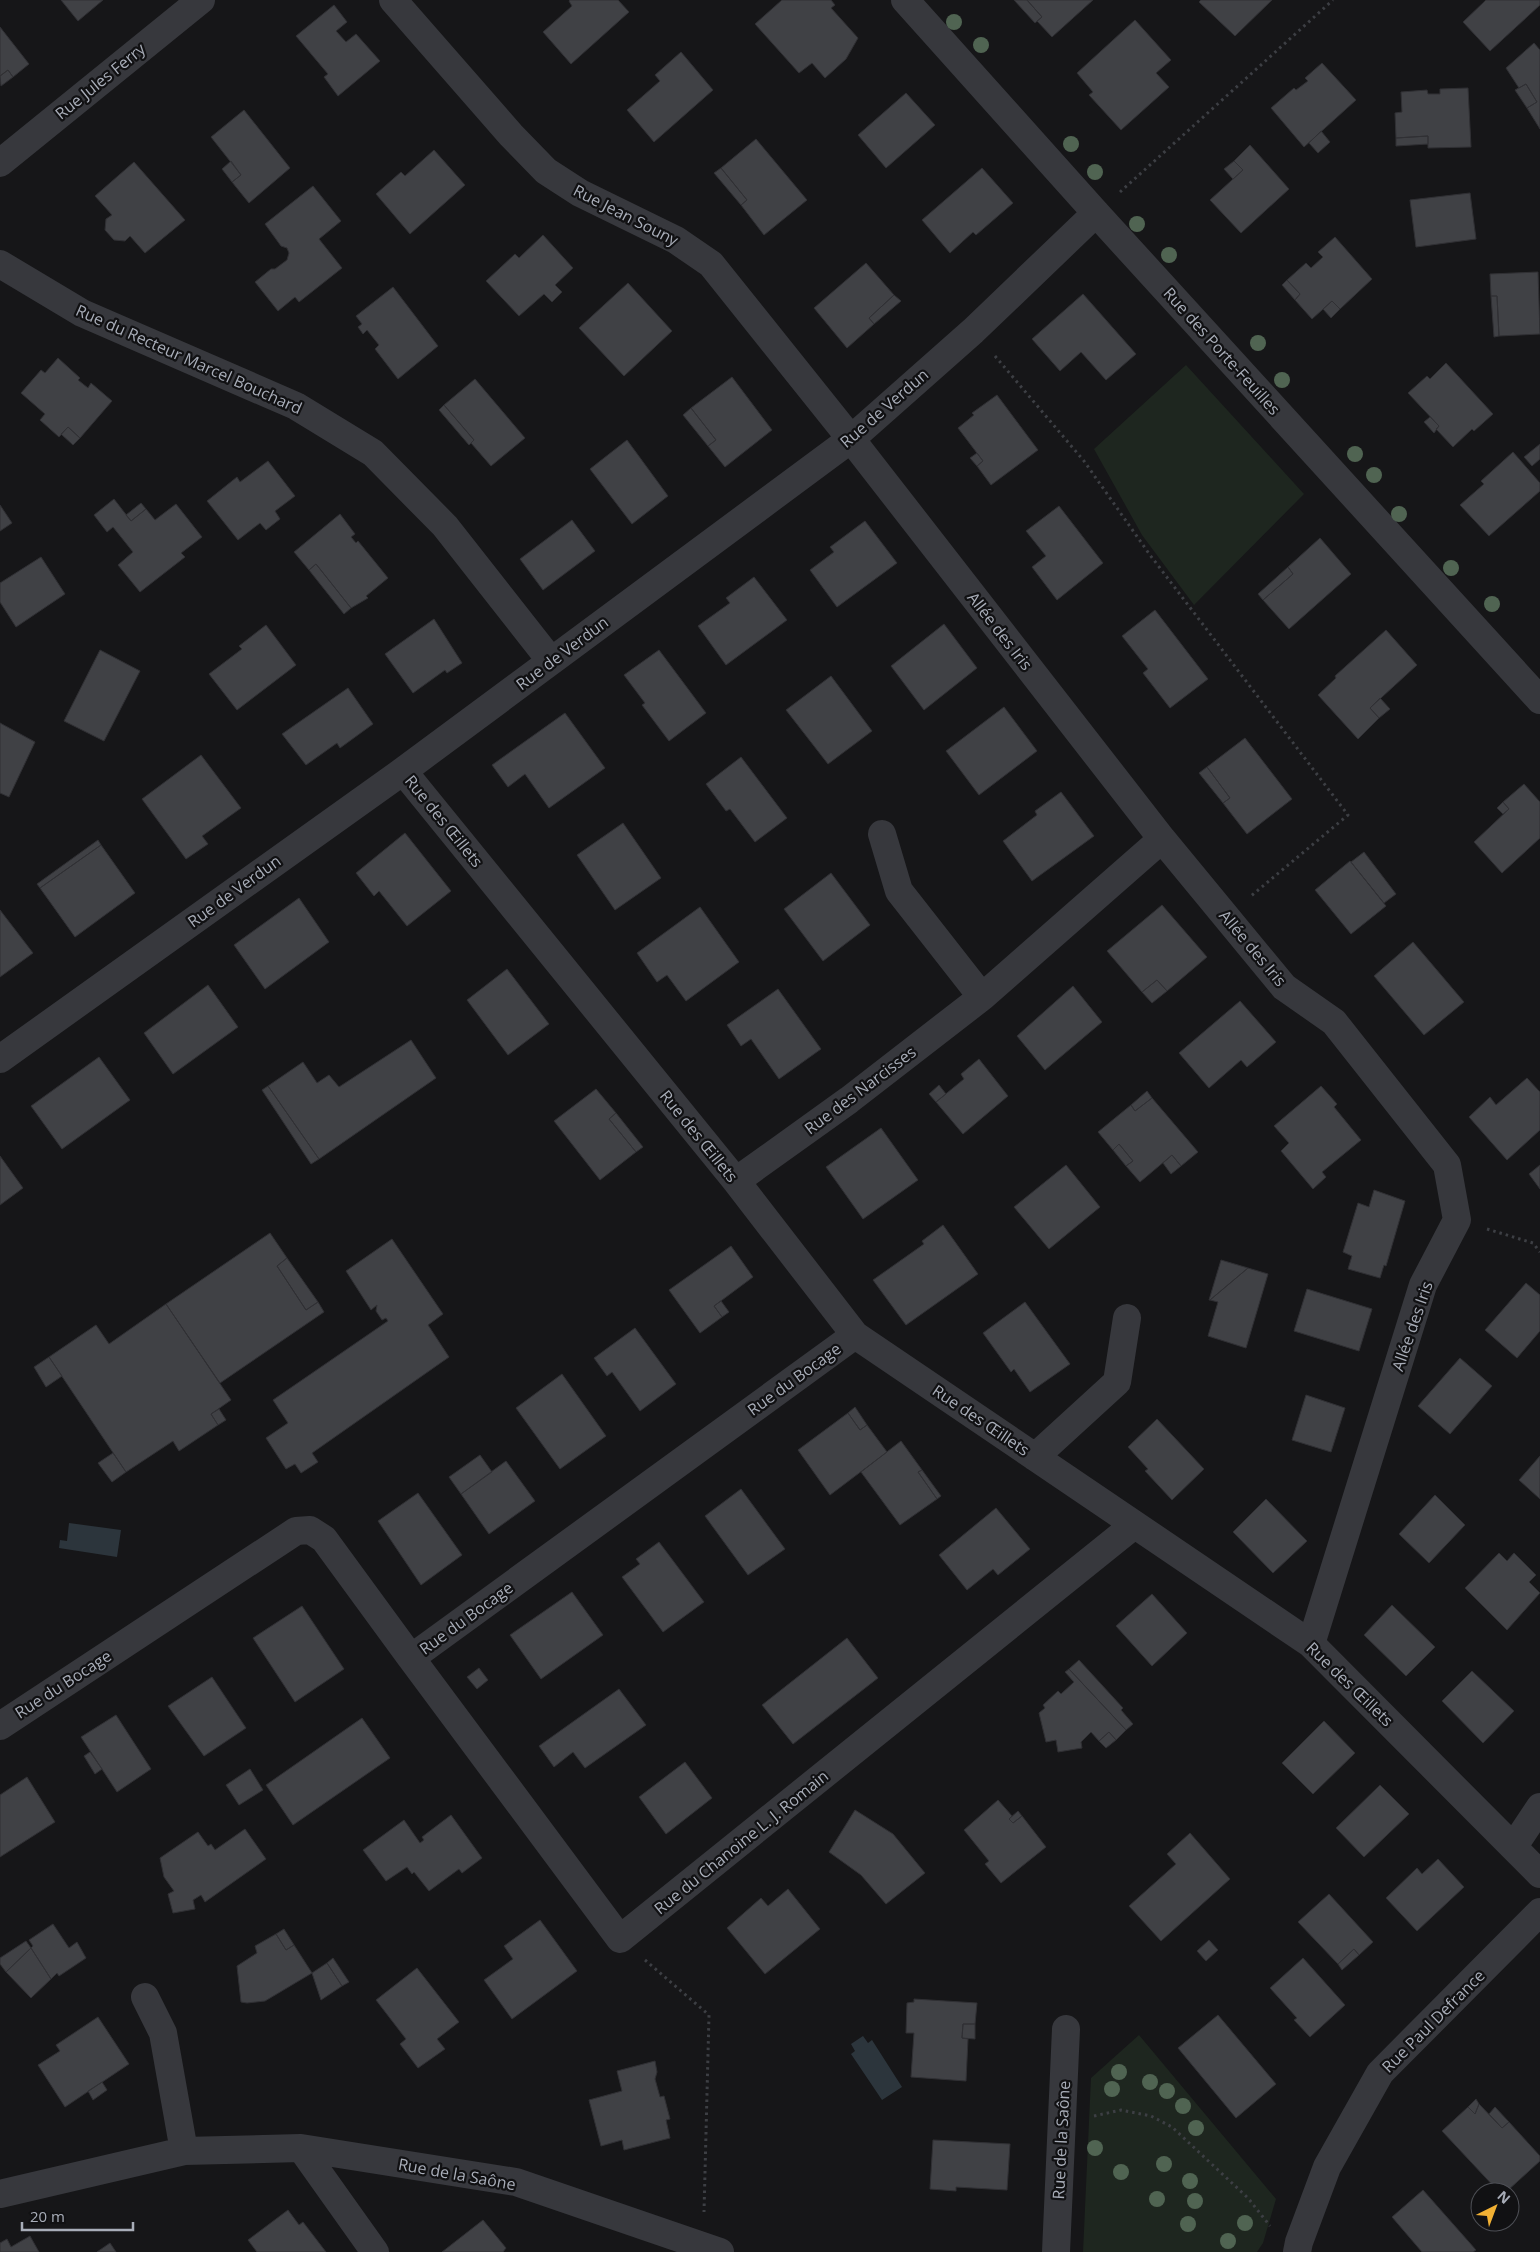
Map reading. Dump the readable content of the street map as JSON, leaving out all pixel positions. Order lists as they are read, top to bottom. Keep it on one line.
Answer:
{"streets":{"street":["Rue Jules Ferry","Rue Jean Souny","Rue des Porte-Feuilles","Rue du Recteur Marcel Bouchard","Rue de Verdun","Allée des Iris","Rue des Œillets","Rue des Narcisses","Rue du Bocage","Rue du Chanoine L. J. Romain","Rue Paul Defrance","Rue de la Saône"]},"crossings":[["Rue Jean Souny","Rue de Verdun"],["Rue Jean Souny","Allée des Iris"],["Rue des Porte-Feuilles","Rue de Verdun"],["Rue du Recteur Marcel Bouchard","Rue de Verdun"],["Rue de Verdun","Allée des Iris"],["Rue de Verdun","Rue des Œillets"],["Allée des Iris","Rue des Œillets"],["Allée des Iris","Rue des Narcisses"],["Rue des Œillets","Rue des Narcisses"],["Rue des Œillets","Rue du Bocage"],["Rue des Œillets","Rue du Chanoine L. J. Romain"]],"scale_bar":"20 m","north":"top right"}
